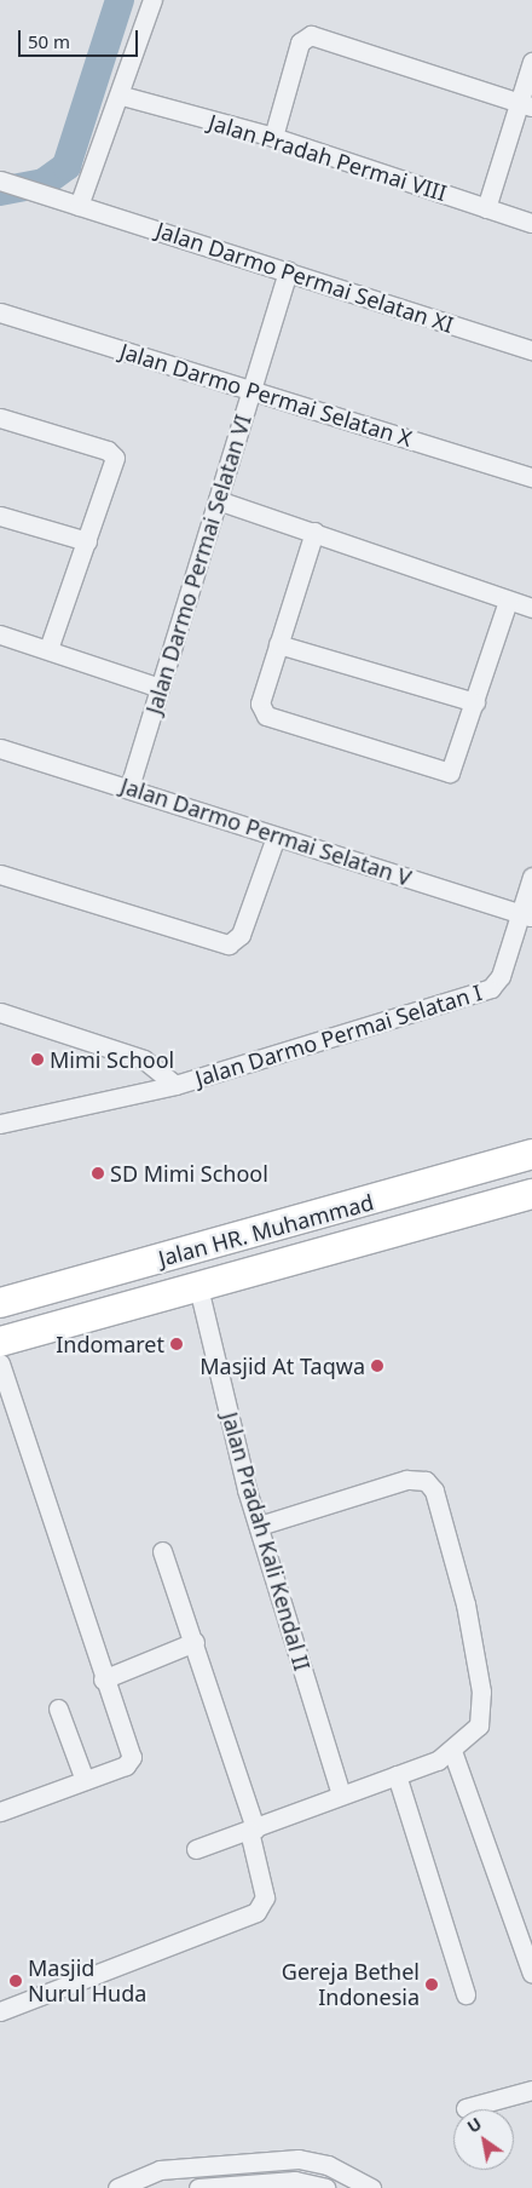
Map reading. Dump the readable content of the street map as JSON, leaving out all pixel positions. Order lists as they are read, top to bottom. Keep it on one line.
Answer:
{"streets":{"main road":["Jalan HR. Muhammad"],"street":["Jalan Pradah Permai VIII","Jalan Darmo Permai Selatan XI","Jalan Darmo Permai Selatan X","Jalan Darmo Permai Selatan VI","Jalan Darmo Permai Selatan V","Jalan Darmo Permai Selatan I","Jalan Pradah Kali Kendal II"]},"crossings":[["Jalan Darmo Permai Selatan XI","Jalan Darmo Permai Selatan VI"],["Jalan Darmo Permai Selatan X","Jalan Darmo Permai Selatan VI"],["Jalan Darmo Permai Selatan VI","Jalan Darmo Permai Selatan V"],["Jalan Darmo Permai Selatan V","Jalan Darmo Permai Selatan I"],["Jalan HR. Muhammad","Jalan Pradah Kali Kendal II"]],"places":["Mimi School","SD Mimi School","Indomaret","Masjid At Taqwa","Masjid Nurul Huda","Gereja Bethel Indonesia"],"scale_bar":"50 m","north":"top left"}
